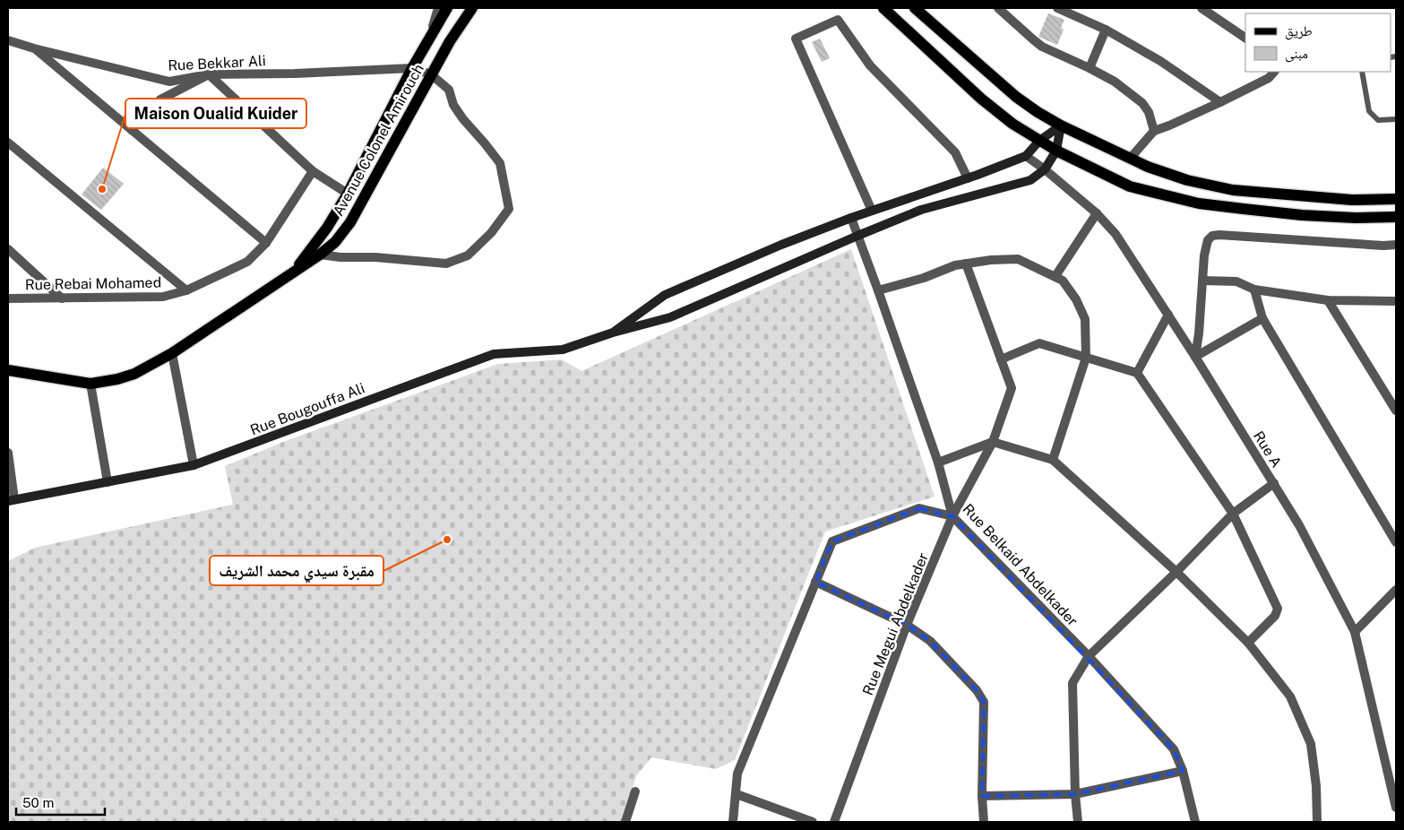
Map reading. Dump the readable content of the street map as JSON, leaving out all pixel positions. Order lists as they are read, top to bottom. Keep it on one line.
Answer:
{"streets":{"main road":["Avenue Colonel Amirouch"],"street":["Rue Bekkar Ali","Rue Rebai Mohamed","Rue Bougouffa Ali","Rue A","Rue Belkaid Abdelkader","Rue Megui Abdelkader"]},"crossings":[["Rue Bekkar Ali","Avenue Colonel Amirouch"],["Rue Belkaid Abdelkader","Rue Megui Abdelkader"]],"places":["Maison Oualid Kuider","مقبرة سيدي محمد الشريف"],"legend":["طريق","مبنى"],"scale_bar":"50 m"}
